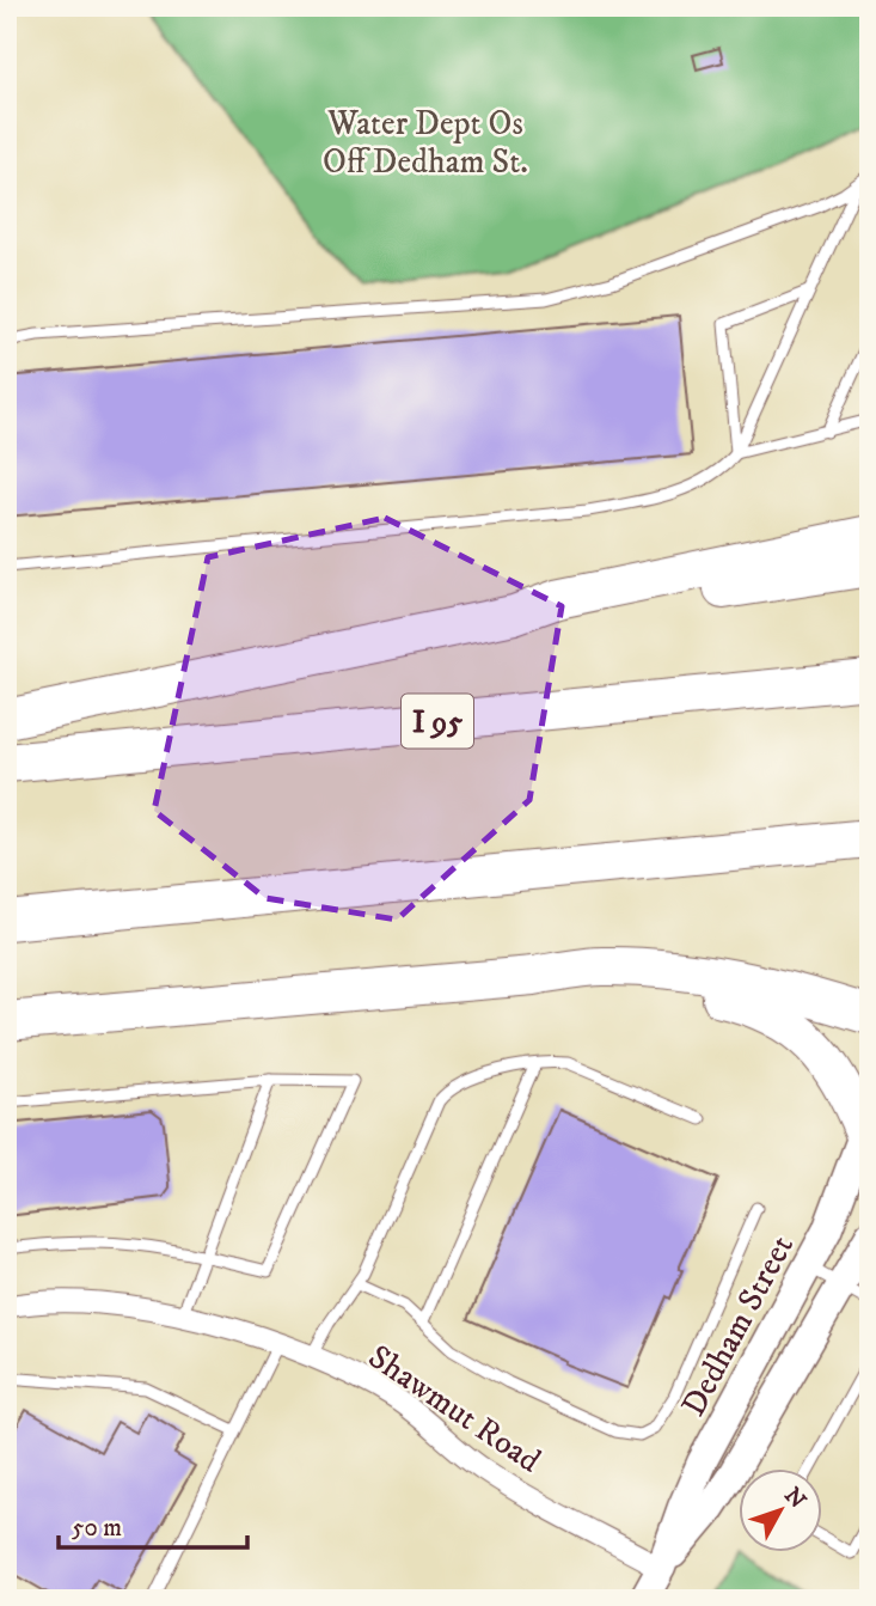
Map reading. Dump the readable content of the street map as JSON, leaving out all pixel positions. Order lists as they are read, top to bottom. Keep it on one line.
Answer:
{"streets":{"highway":["I 95"],"main road":["Dedham Street"],"street":["Shawmut Road"]},"crossings":[["Dedham Street","Shawmut Road"]],"parks":["Water Dept Os Off Dedham St."],"scale_bar":"50 m","north":"top right"}
